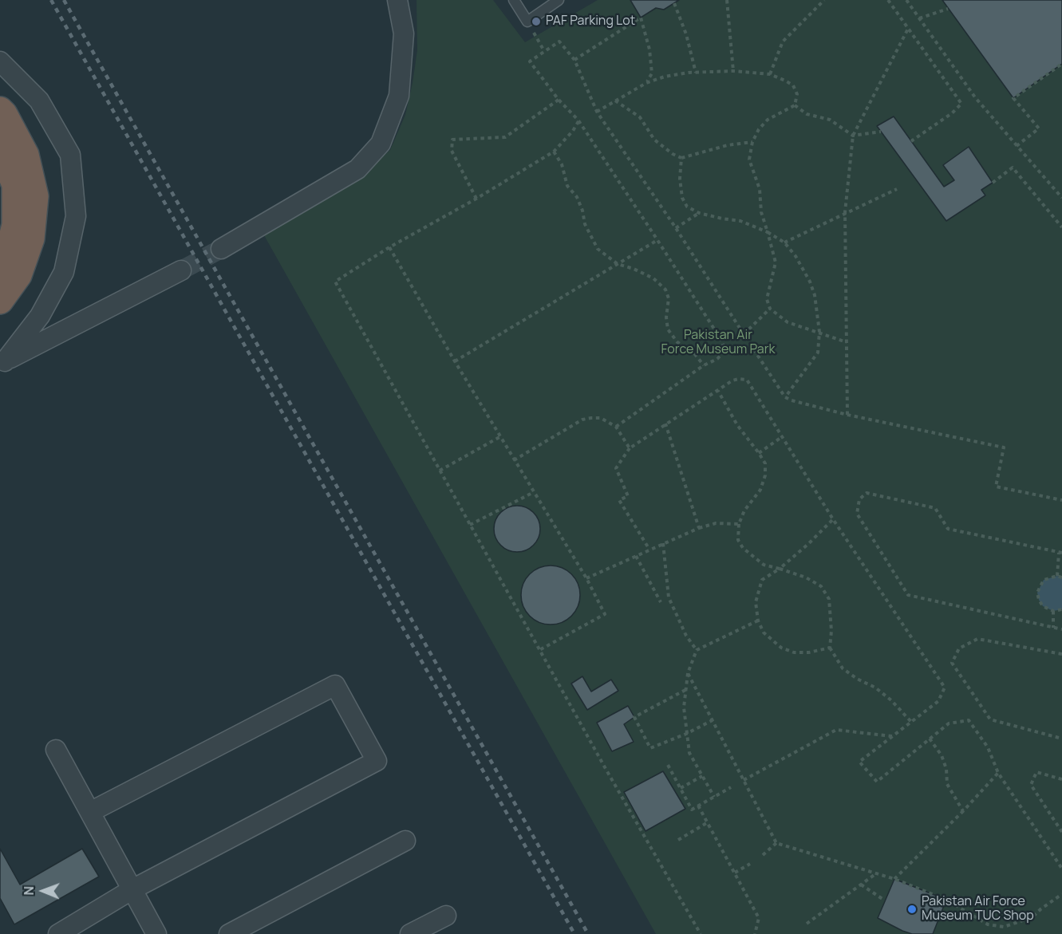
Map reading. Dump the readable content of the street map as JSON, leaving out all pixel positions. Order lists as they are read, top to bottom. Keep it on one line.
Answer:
{"parks":["Pakistan Air Force Museum Park"],"places":["PAF Parking Lot","Pakistan Air Force Museum TUC Shop"],"north":"left"}
